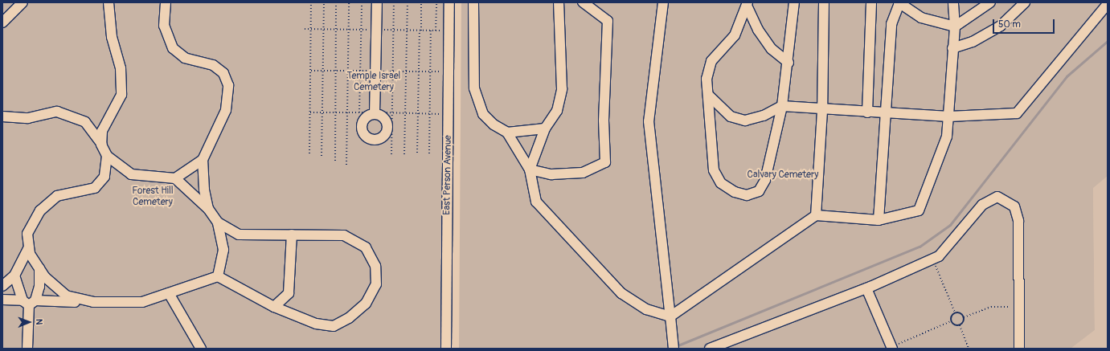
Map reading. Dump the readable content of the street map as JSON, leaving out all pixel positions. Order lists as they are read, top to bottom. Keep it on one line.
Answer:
{"streets":{"street":["East Person Avenue"]},"parks":["Temple Israel Cemetery","Calvary Cemetery","Forest Hill Cemetery"],"scale_bar":"50 m","north":"right"}
